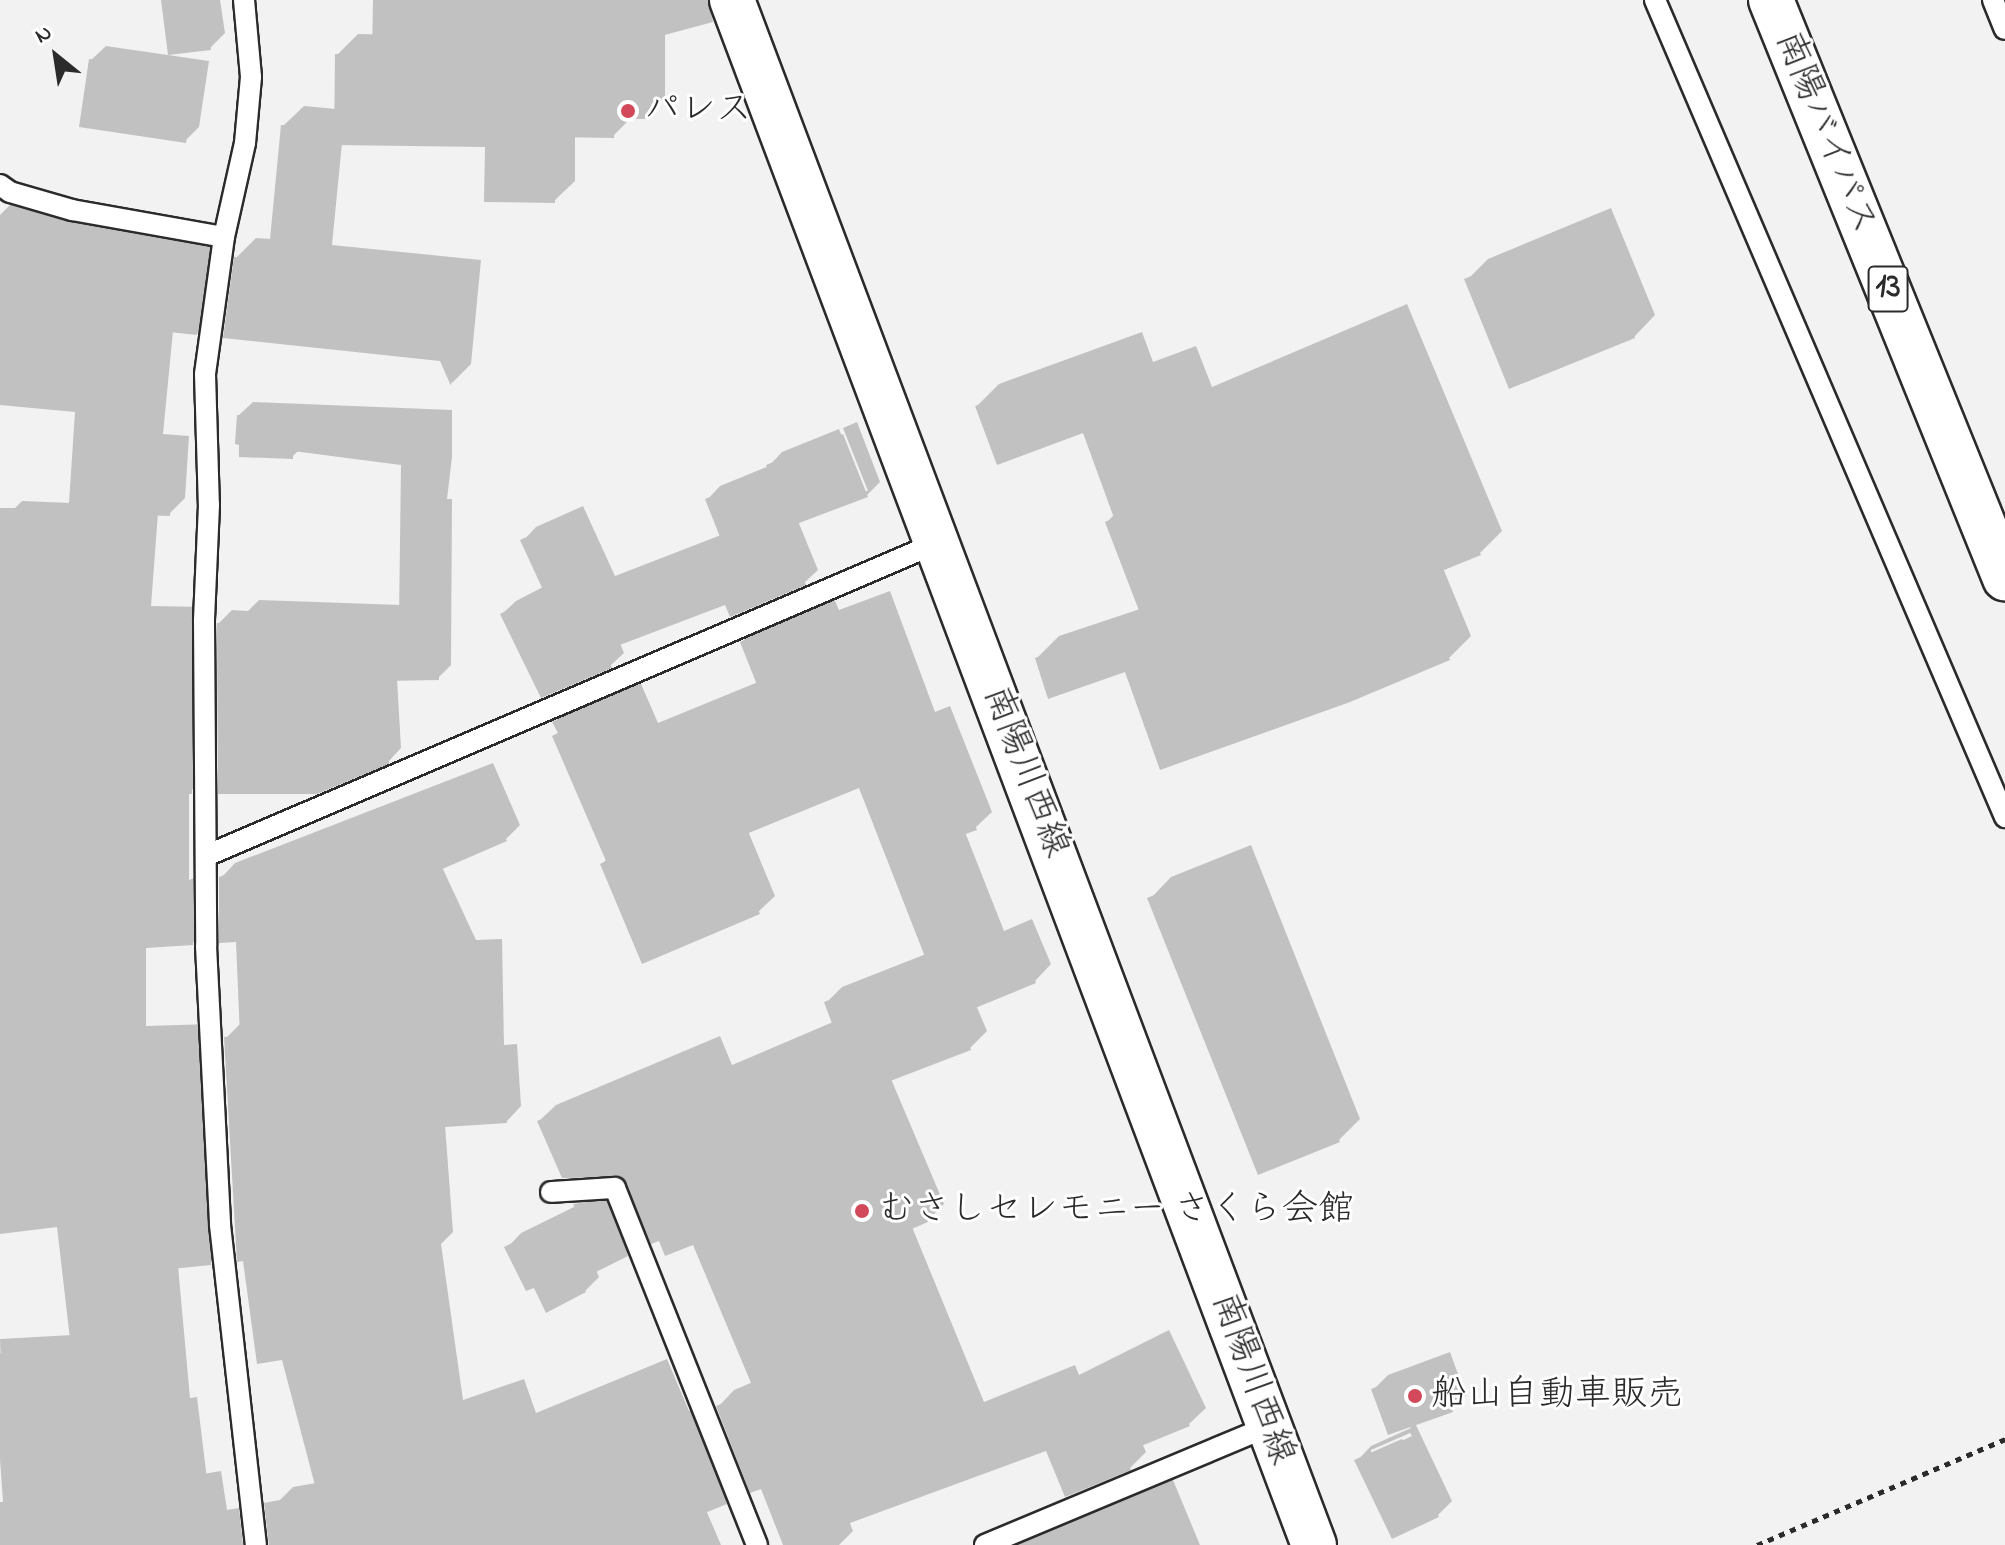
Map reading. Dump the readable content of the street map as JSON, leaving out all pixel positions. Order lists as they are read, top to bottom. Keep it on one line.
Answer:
{"streets":{"main road":["南陽バイパス","13","南陽川西線"]},"places":["パレス","むさしセレモニー さくら会館","船山自動車販売"],"north":"top left"}
